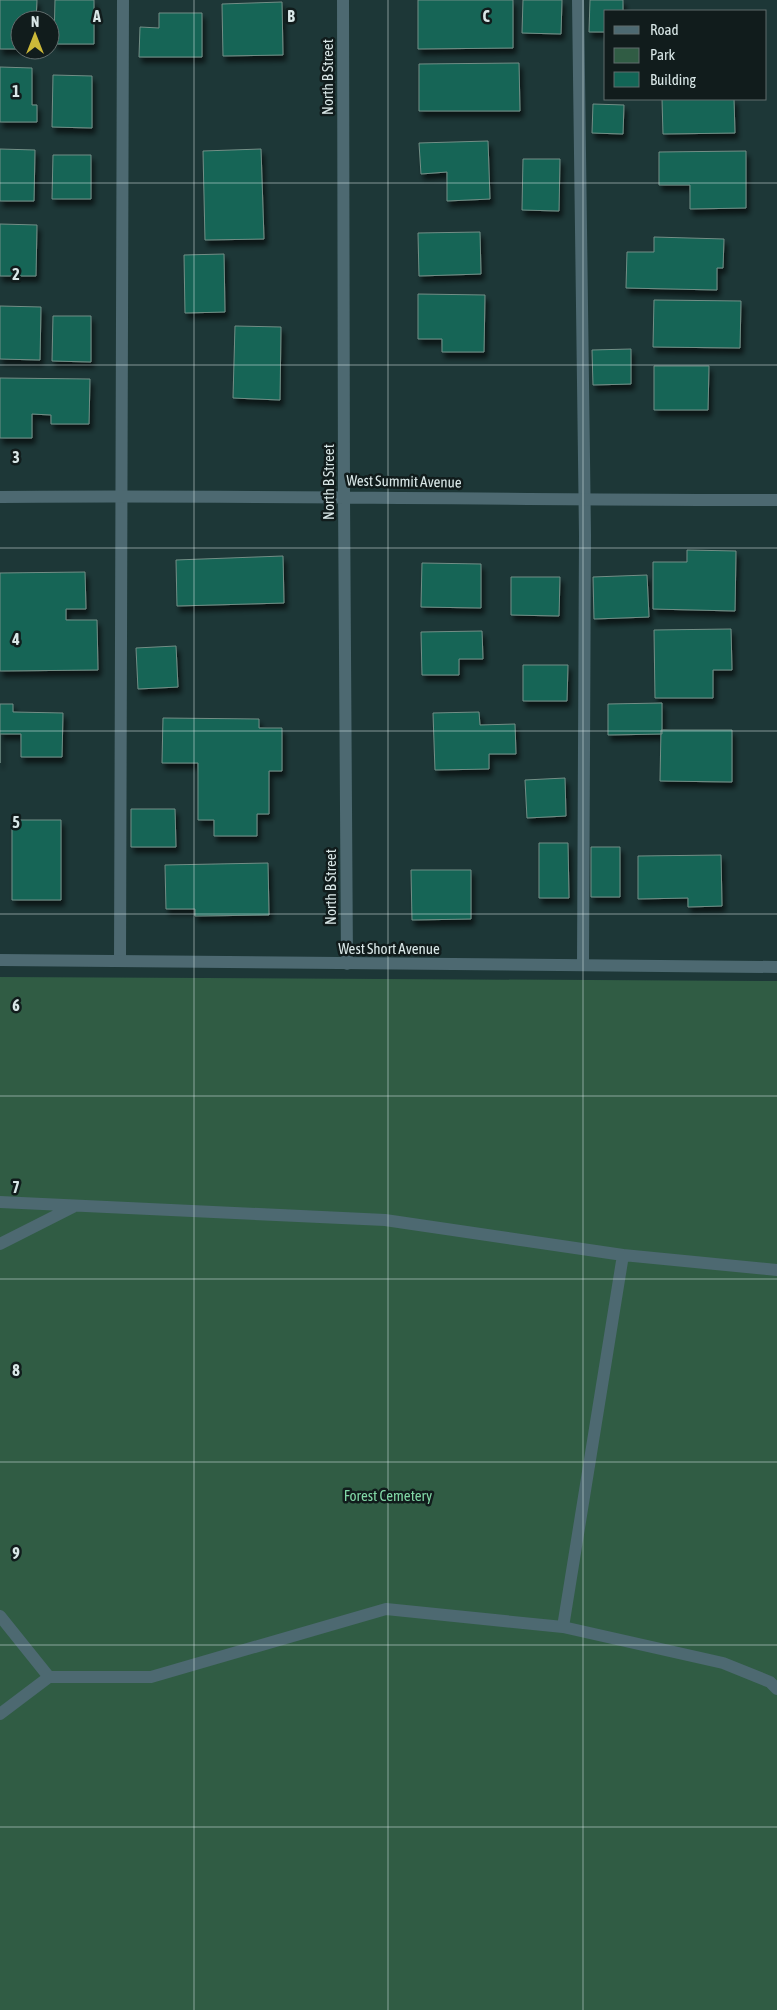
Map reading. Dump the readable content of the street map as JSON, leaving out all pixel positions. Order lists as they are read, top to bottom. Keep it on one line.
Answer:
{"streets":{"street":["North B Street","West Summit Avenue","West Short Avenue"]},"crossings":[["North B Street","West Summit Avenue"],["North B Street","West Short Avenue"]],"parks":["Forest Cemetery"],"legend":["Road","Park","Building"],"north":"top","grid":{"columns":["A","B","C"],"rows":["1","2","3","4","5","6","7","8","9"]}}
